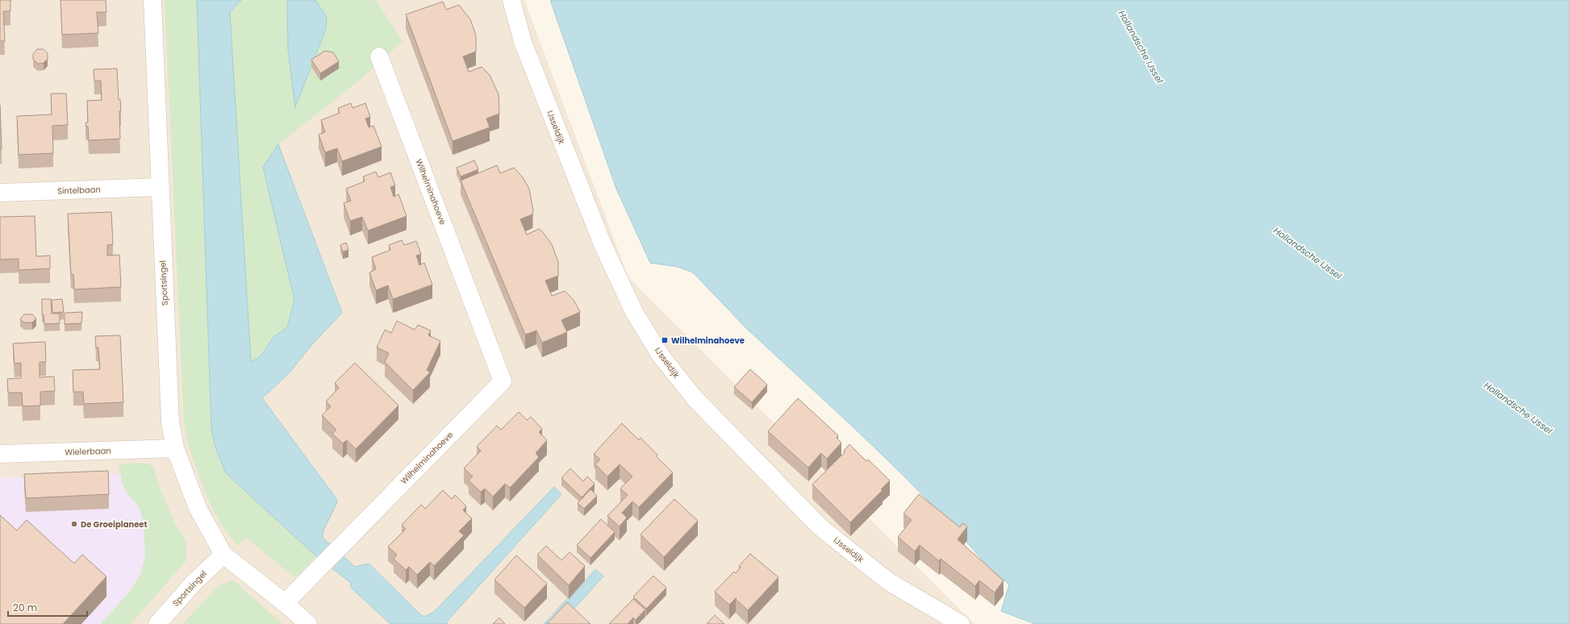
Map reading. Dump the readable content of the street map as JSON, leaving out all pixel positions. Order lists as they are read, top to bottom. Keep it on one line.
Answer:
{"streets":{"street":["IJsseldijk","Sintelbaan","Wilhelminahoeve","Sportsingel","Wielerbaan"]},"crossings":[["Sintelbaan","Sportsingel"],["Wilhelminahoeve","Sportsingel"],["Sportsingel","Wielerbaan"]],"water":["Hollandsche IJssel"],"places":{"transit":["Wilhelminahoeve"],"other":["De Groeiplaneet"]},"scale_bar":"20 m"}
